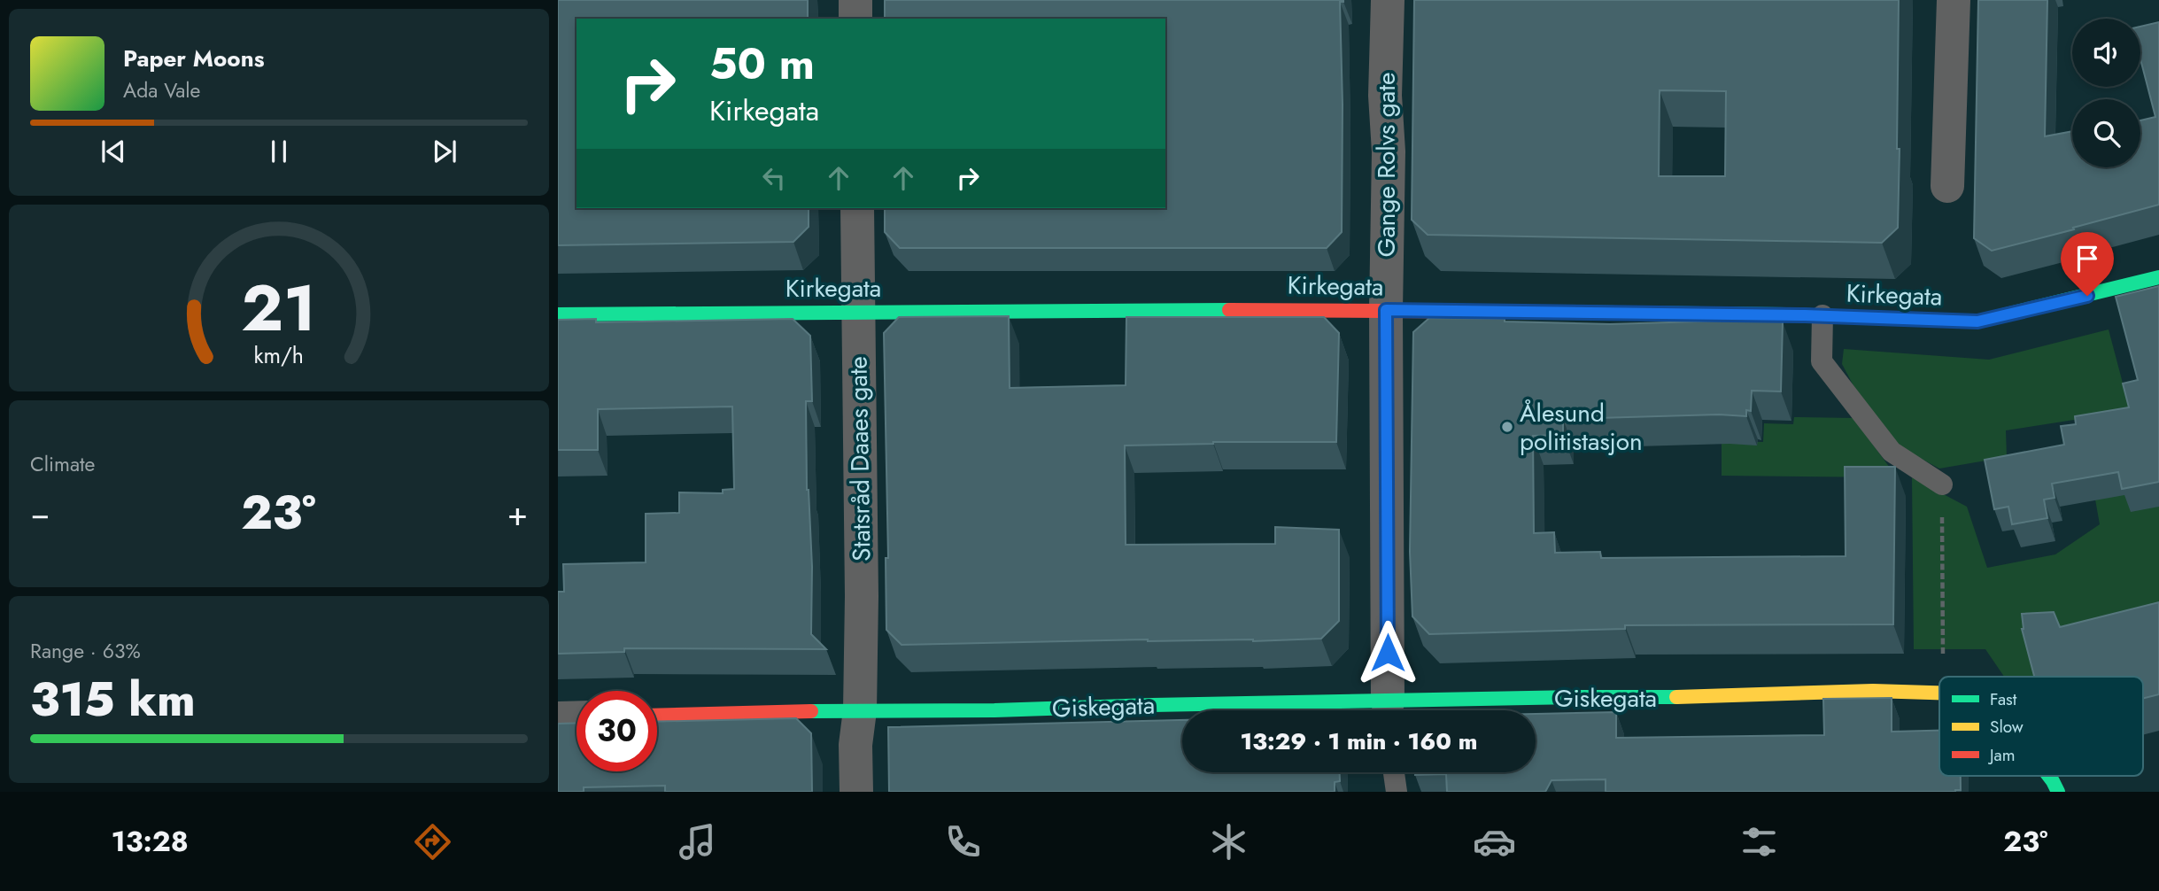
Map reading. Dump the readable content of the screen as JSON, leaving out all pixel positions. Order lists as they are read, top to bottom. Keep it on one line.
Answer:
{"streets":{"street":["Gange Rolvs gate","Kirkegata","Statsråd Daaes gate","Giskegata"]},"crossings":[["Gange Rolvs gate","Kirkegata"],["Kirkegata","Statsråd Daaes gate"],["Statsråd Daaes gate","Giskegata"]],"places":["Ålesund politistasjon"],"legend":["Fast","Slow","Jam"],"page":{"turn":["50 m","Kirkegata"],"song":["Paper Moons","Ada Vale"],"tile":["Climate",["Range · 63%","315 km"]],"heat":["−","23°","+"],"limit":"30","trip":"13:29 · 1 min · 160 m","tabs":["13:28","23°"],"gauge":["21","km/h"]}}
